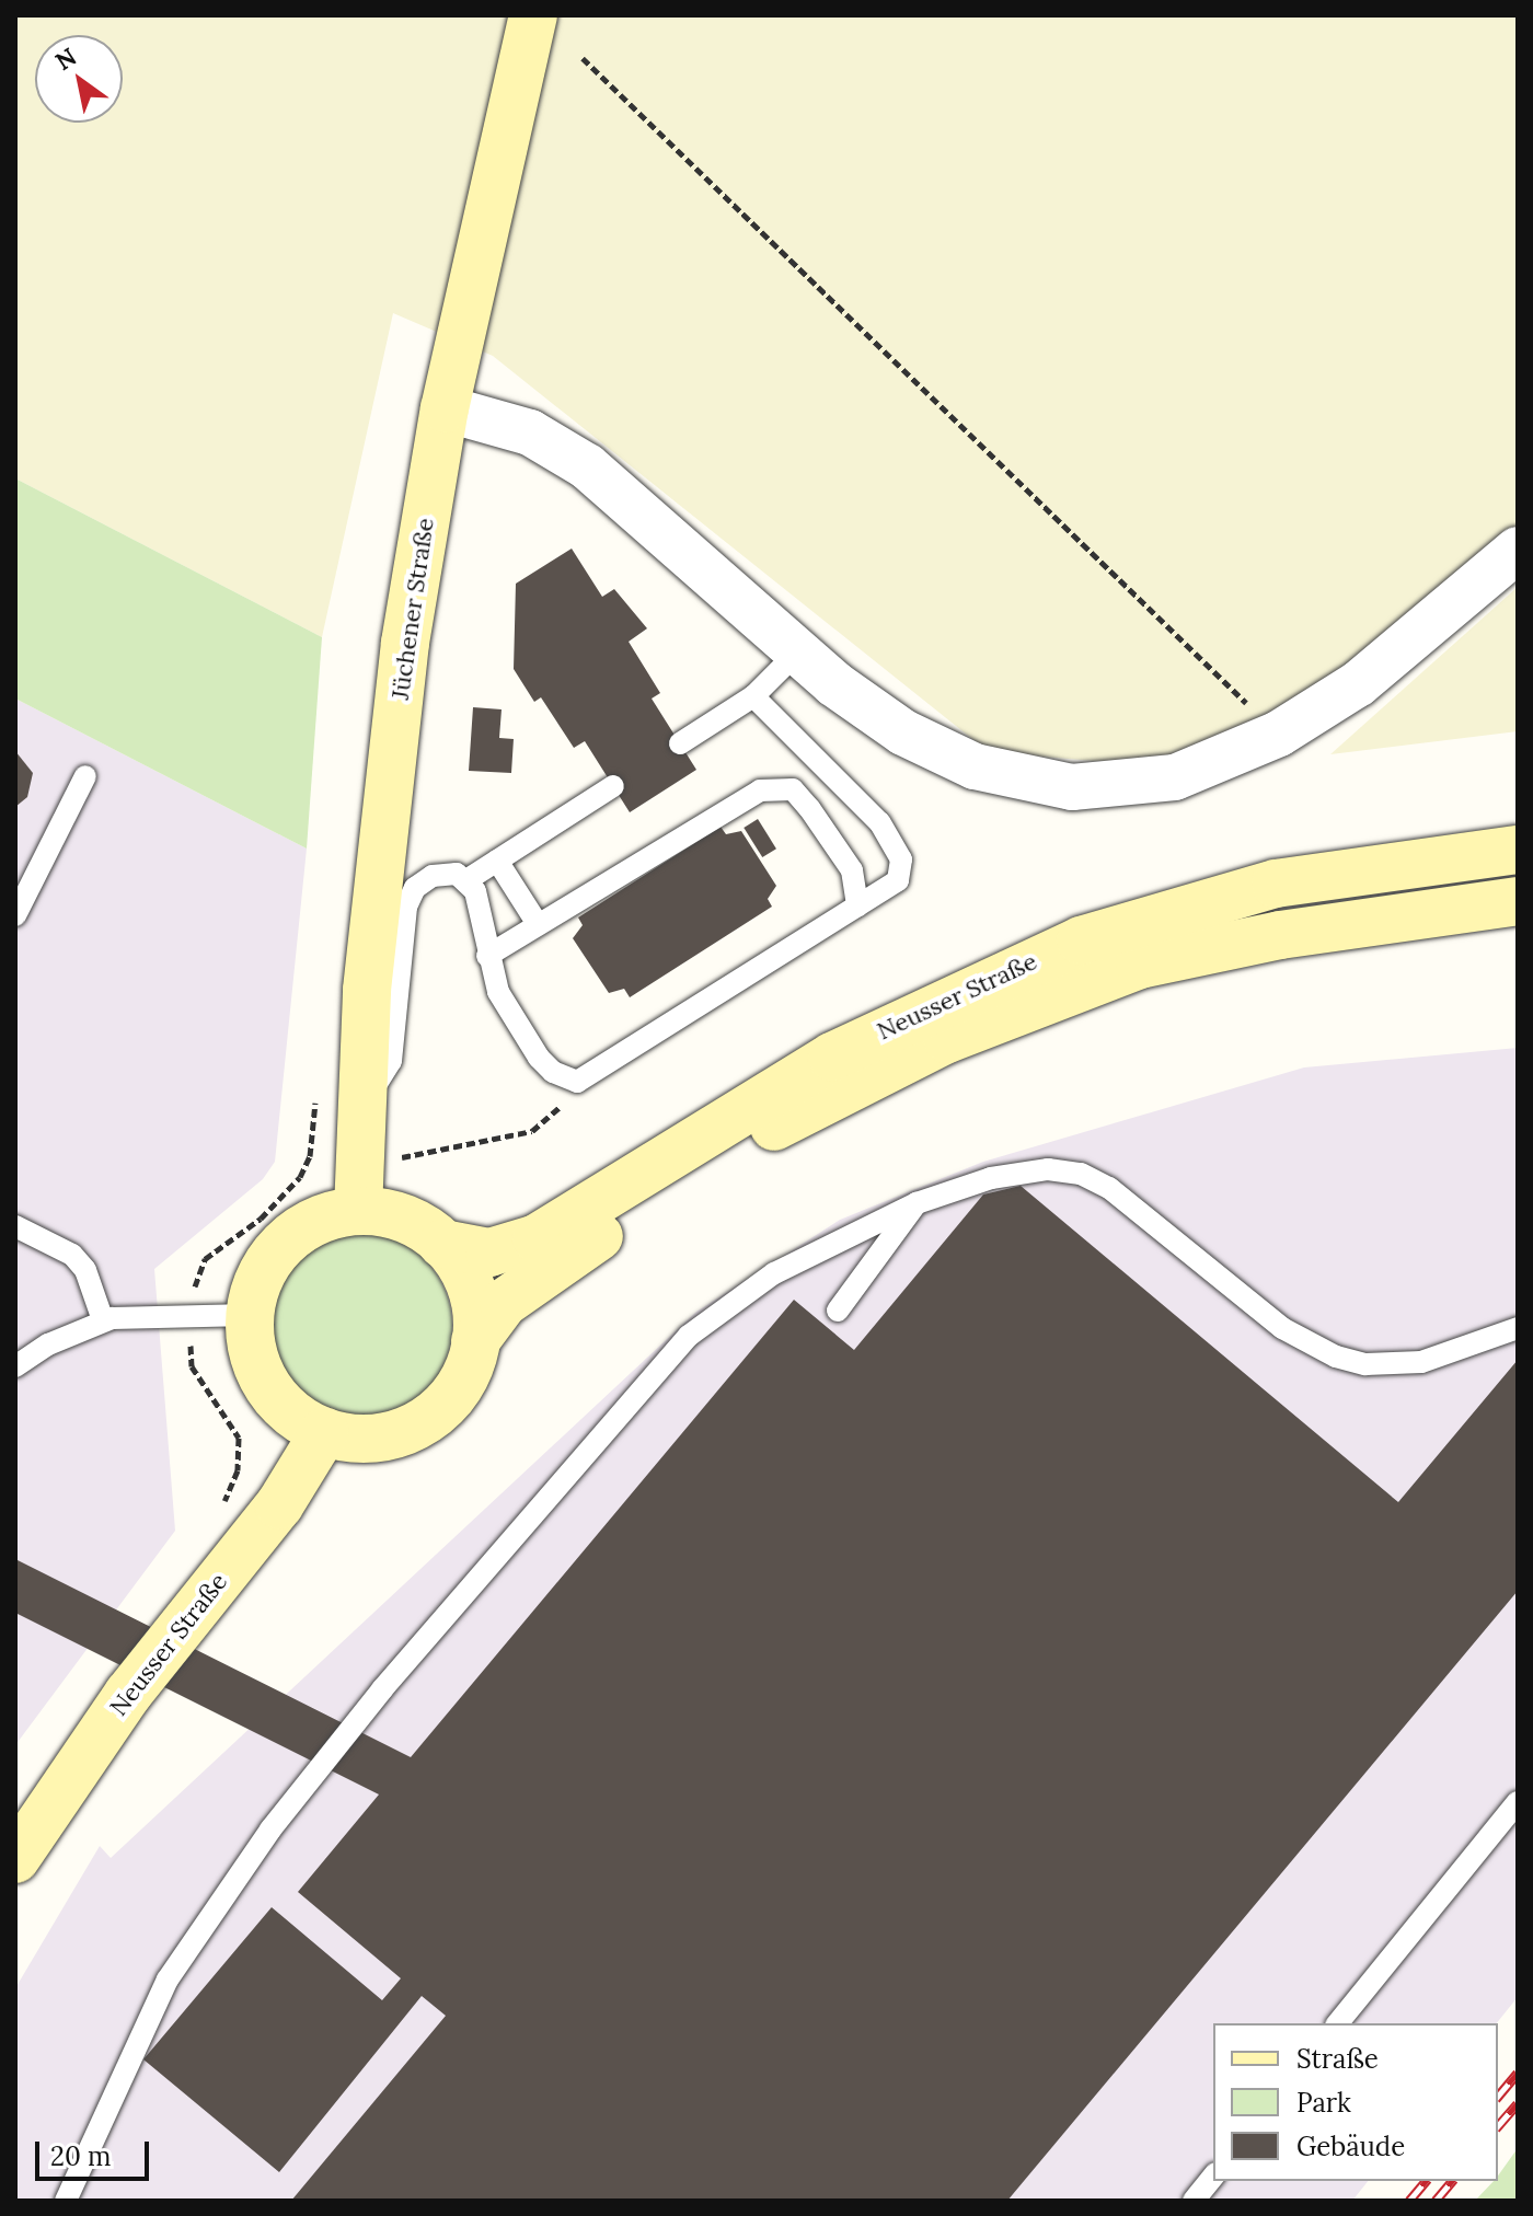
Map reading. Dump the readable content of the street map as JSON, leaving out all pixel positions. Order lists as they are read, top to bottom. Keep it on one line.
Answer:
{"streets":{"main road":["Jüchener Straße","Neusser Straße"]},"crossings":[["Jüchener Straße","Neusser Straße"]],"legend":["Straße","Park","Gebäude"],"scale_bar":"20 m","north":"top left"}
